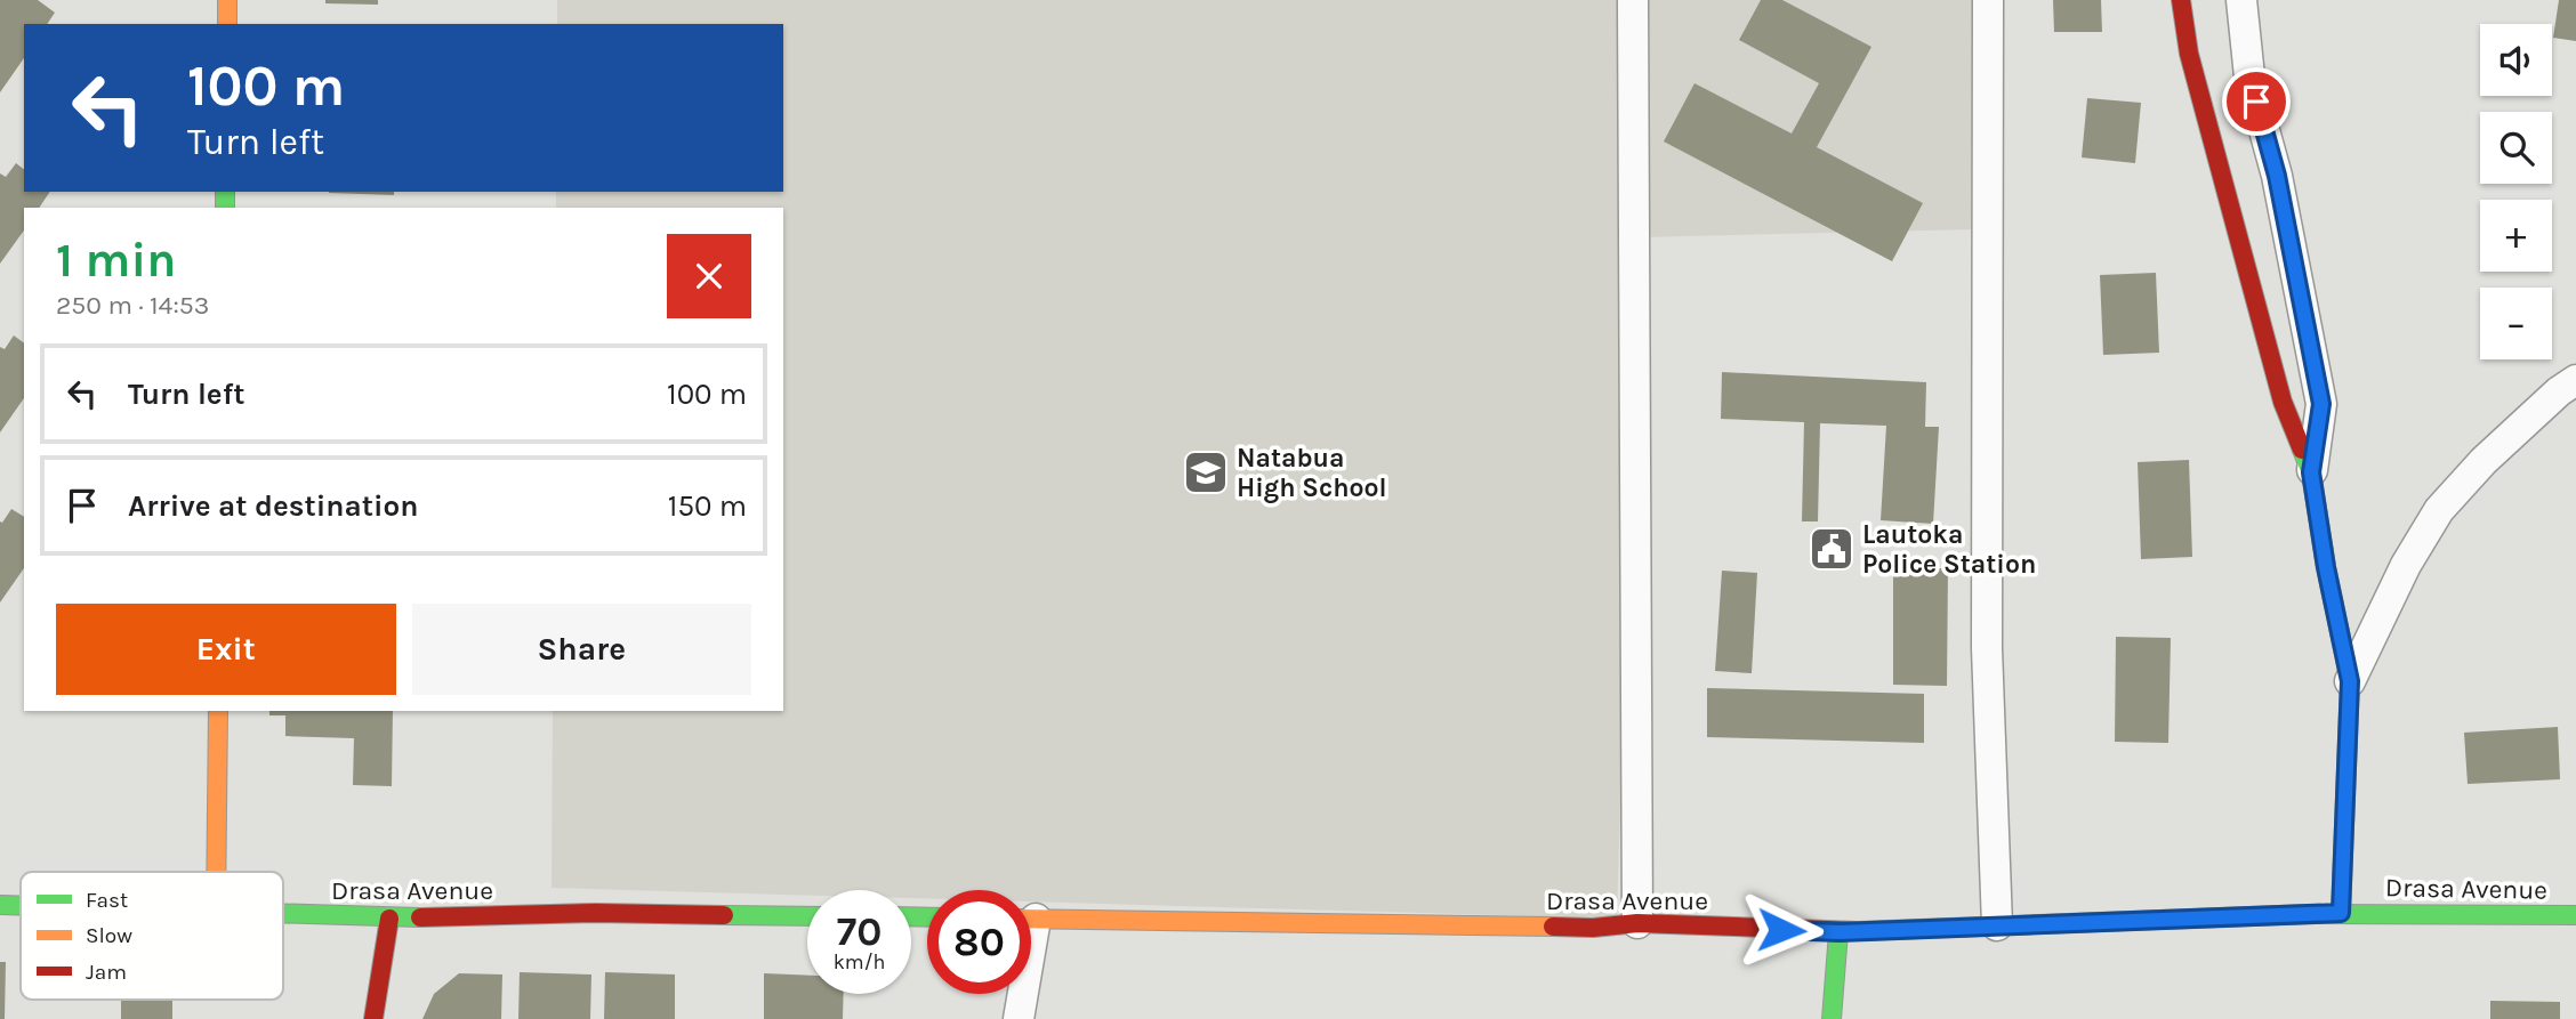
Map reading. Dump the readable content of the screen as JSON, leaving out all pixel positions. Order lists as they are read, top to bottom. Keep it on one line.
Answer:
{"streets":{"main road":["Drasa Avenue"]},"places":{"school or university":["Natabua High School"],"public building":["Lautoka Police Station"]},"legend":["Fast","Slow","Jam"],"page":{"map_buttons":["+","−"],"turn":["100 m","Turn left"],"heading":["1 min","250 m · 14:53"],"list":[{"name":"Turn left","value":"100 m"},{"name":"Arrive at destination","value":"150 m"}],"buttons":["Exit","Share"],"speed":"70 km/h","limit":"80"}}
